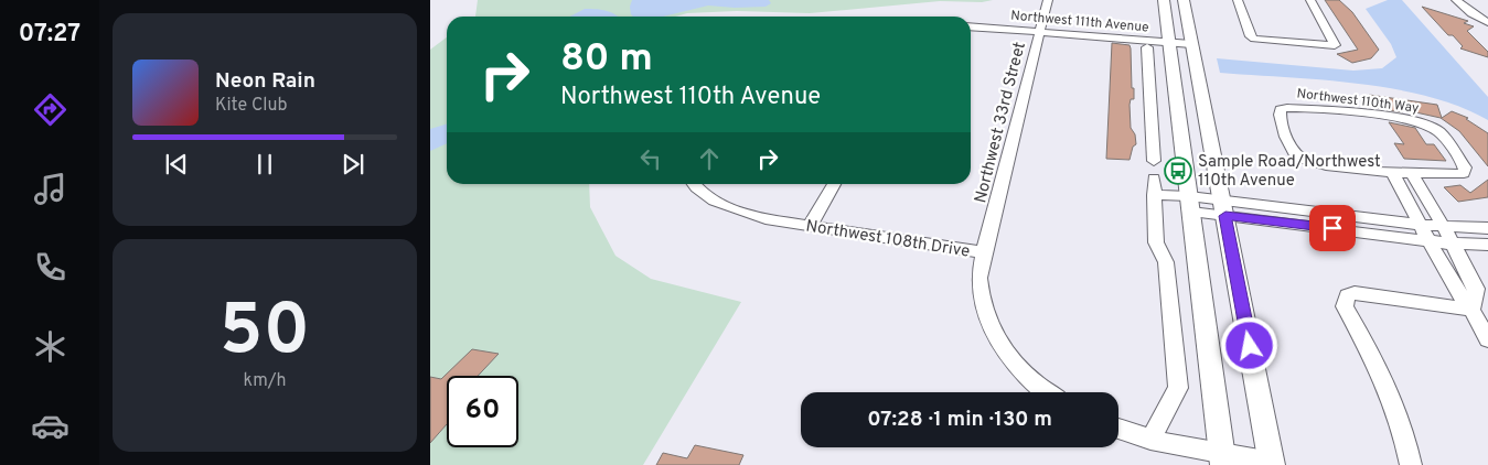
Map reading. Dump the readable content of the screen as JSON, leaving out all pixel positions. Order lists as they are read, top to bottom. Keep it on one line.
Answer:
{"streets":{"street":["Northwest 111th Avenue","Northwest 110th Way","Northwest 33rd Street","Northwest 108th Drive"]},"crossings":[["Northwest 111th Avenue","Northwest 33rd Street"],["Northwest 33rd Street","Northwest 108th Drive"]],"places":{"bus stop":["Sample Road/Northwest 110th Avenue"]},"page":{"tabs":"07:27","turn":["80 m","Northwest 110th Avenue"],"song":["Neon Rain","Kite Club"],"tile":["50","km/h"],"limit":"60","trip":"07:28 · 1 min · 130 m"}}
